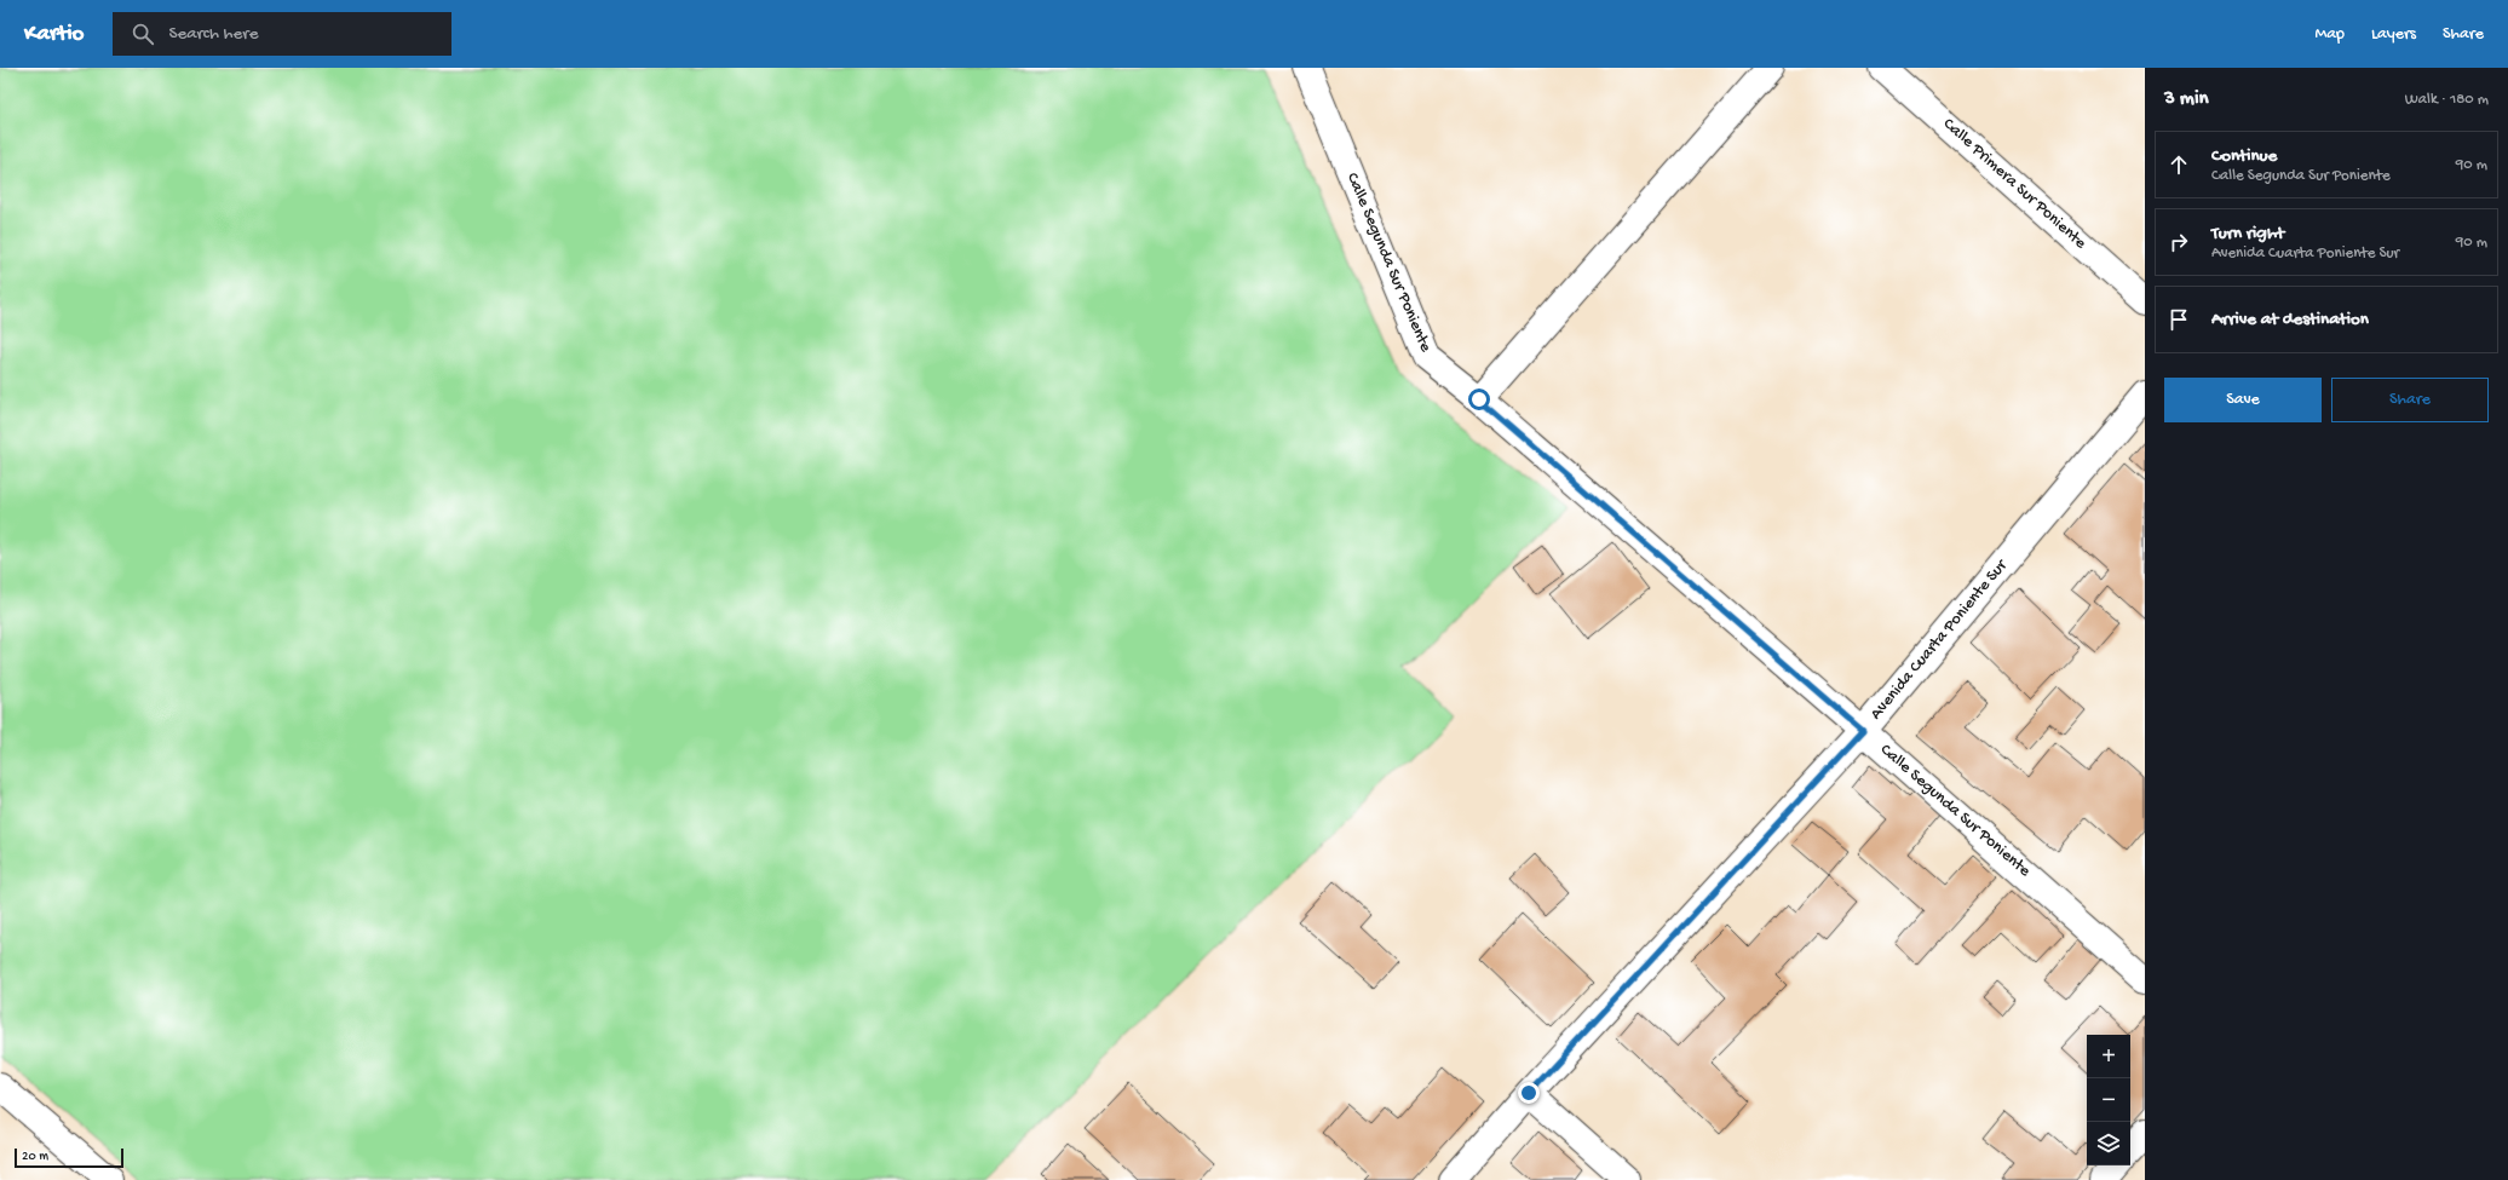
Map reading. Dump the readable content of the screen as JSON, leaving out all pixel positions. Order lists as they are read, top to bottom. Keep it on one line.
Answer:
{"streets":{"street":["Calle Primera Sur Poniente","Calle Segunda Sur Poniente","Avenida Cuarta Poniente Sur"]},"crossings":[["Calle Segunda Sur Poniente","Avenida Cuarta Poniente Sur"]],"scale_bar":"20 m","page":{"header":"Kartio","search":"Search here","nav":["Map","Layers","Share"],"heading":["3 min","Walk · 180 m"],"list":[["Continue","Calle Segunda Sur Poniente","90 m"],["Turn right","Avenida Cuarta Poniente Sur","90 m"],"Arrive at destination"],"buttons":["Save","Share"],"map_buttons":["+","−"],"scale":"20 m"}}
